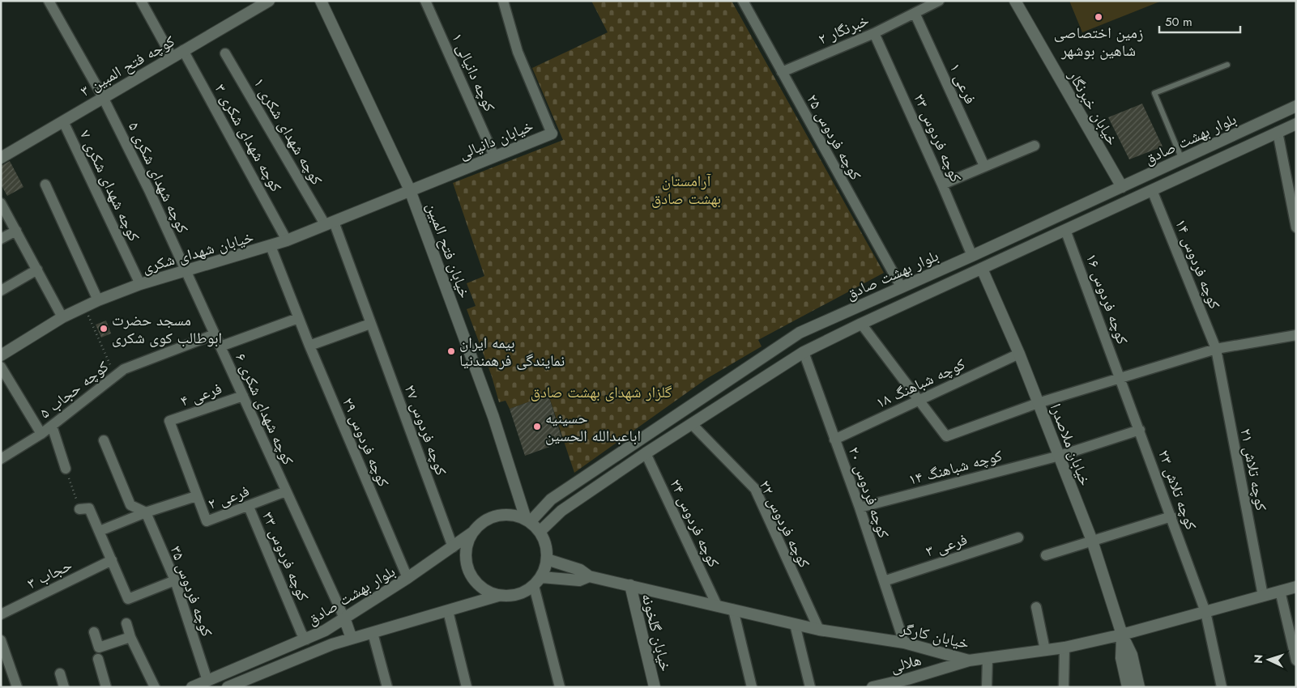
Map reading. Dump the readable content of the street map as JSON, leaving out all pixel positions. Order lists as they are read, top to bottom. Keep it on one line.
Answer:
{"streets":{"street":["خبرنگار ۲","کوچه فتح المبین ۳","کوچه دانیالی ۱","فرعی ۱","خیابان خبرنگار","کوچه شهدای شکری ۱","کوچه فردوس ۲۵","کوچه شهدای شکری ۳","کوچه فردوس ۲۳","بلوار بهشت صادق","خیابان دانیالی","کوچه شهدای شکری ۵","کوچه شهدای شکری ۷","خیابان فتح المبین","خیابان شهدای شکری","کوچه فردوس ۱۴","کوچه فردوس ۱۶","کوچه شباهنگ ۱۸","کوچه حجاب ۵","فرعی ۴","کوچه شهدای شکری ۶","کوچه فردوس ۲۷","کوچه فردوس ۲۹","خیابان ملاصدرا","کوچه شباهنگ ۱۴","کوچه تلاش ۲۱","کوچه تلاش ۲۳","کوچه فردوس ۲۰","فرعی ۲","کوچه فردوس ۲۴","کوچه فردوس ۲۲","فرعی ۳","کوچه فردوس ۳۳","حجاب ۳","کوچه فردوس ۳۵","خیابان گلخونه","خیابان کارگر","هلالی"]},"crossings":[["خبرنگار ۲","فرعی ۱"],["خبرنگار ۲","کوچه فردوس ۲۵"],["خبرنگار ۲","کوچه فردوس ۲۳"],["کوچه فتح المبین ۳","کوچه شهدای شکری ۳"],["کوچه فتح المبین ۳","کوچه شهدای شکری ۵"],["کوچه فتح المبین ۳","کوچه شهدای شکری ۷"],["کوچه دانیالی ۱","خیابان دانیالی"],["خیابان خبرنگار","بلوار بهشت صادق"],["کوچه شهدای شکری ۱","خیابان شهدای شکری"],["کوچه شهدای شکری ۱","کوچه فردوس ۲۷"],["کوچه فردوس ۲۵","بلوار بهشت صادق"],["کوچه شهدای شکری ۳","خیابان شهدای شکری"],["کوچه فردوس ۲۳","بلوار بهشت صادق"],["بلوار بهشت صادق","خیابان فتح المبین"],["بلوار بهشت صادق","کوچه فردوس ۱۴"],["بلوار بهشت صادق","کوچه فردوس ۱۶"],["بلوار بهشت صادق","کوچه شهدای شکری ۶"],["بلوار بهشت صادق","کوچه فردوس ۲۷"],["بلوار بهشت صادق","کوچه فردوس ۲۹"],["بلوار بهشت صادق","خیابان ملاصدرا"],["بلوار بهشت صادق","کوچه فردوس ۲۰"],["بلوار بهشت صادق","کوچه فردوس ۲۴"],["بلوار بهشت صادق","کوچه فردوس ۲۲"],["بلوار بهشت صادق","کوچه فردوس ۳۳"],["بلوار بهشت صادق","کوچه فردوس ۳۵"],["بلوار بهشت صادق","خیابان کارگر"],["خیابان دانیالی","خیابان فتح المبین"],["خیابان دانیالی","خیابان شهدای شکری"],["کوچه شهدای شکری ۵","خیابان شهدای شکری"],["کوچه شهدای شکری ۵","کوچه شهدای شکری ۶"],["کوچه شهدای شکری ۷","خیابان شهدای شکری"],["خیابان فتح المبین","خیابان شهدای شکری"],["خیابان فتح المبین","خیابان کارگر"],["خیابان شهدای شکری","کوچه شهدای شکری ۶"],["خیابان شهدای شکری","کوچه فردوس ۲۹"],["کوچه فردوس ۱۴","کوچه تلاش ۲۱"],["کوچه فردوس ۱۶","کوچه تلاش ۲۳"],["کوچه شباهنگ ۱۸","خیابان ملاصدرا"],["کوچه شباهنگ ۱۸","کوچه فردوس ۲۰"],["کوچه حجاب ۵","کوچه شهدای شکری ۶"],["فرعی ۴","کوچه شهدای شکری ۶"],["فرعی ۴","فرعی ۲"],["کوچه شهدای شکری ۶","فرعی ۲"],["خیابان ملاصدرا","کوچه شباهنگ ۱۴"],["خیابان ملاصدرا","خیابان کارگر"],["کوچه شباهنگ ۱۴","کوچه تلاش ۲۳"],["کوچه شباهنگ ۱۴","کوچه فردوس ۲۰"],["کوچه تلاش ۲۱","خیابان کارگر"],["کوچه تلاش ۲۳","خیابان کارگر"],["کوچه فردوس ۲۰","فرعی ۳"],["کوچه فردوس ۲۰","خیابان کارگر"],["فرعی ۲","کوچه فردوس ۳۳"],["کوچه فردوس ۲۴","خیابان کارگر"],["کوچه فردوس ۲۲","خیابان کارگر"],["خیابان گلخونه","خیابان کارگر"],["خیابان کارگر","هلالی"]],"parks":["آرامستان بهشت صادق","گلزار شهدای بهشت صادق"],"places":["زمین اختصاصی شاهین بوشهر","مسجد حضرت ابوطالب کوی شکری","بیمه ایران نمایندگی فرهمندنیا","حسینیه اباعبدالله الحسین"],"scale_bar":"50 m","north":"left"}
